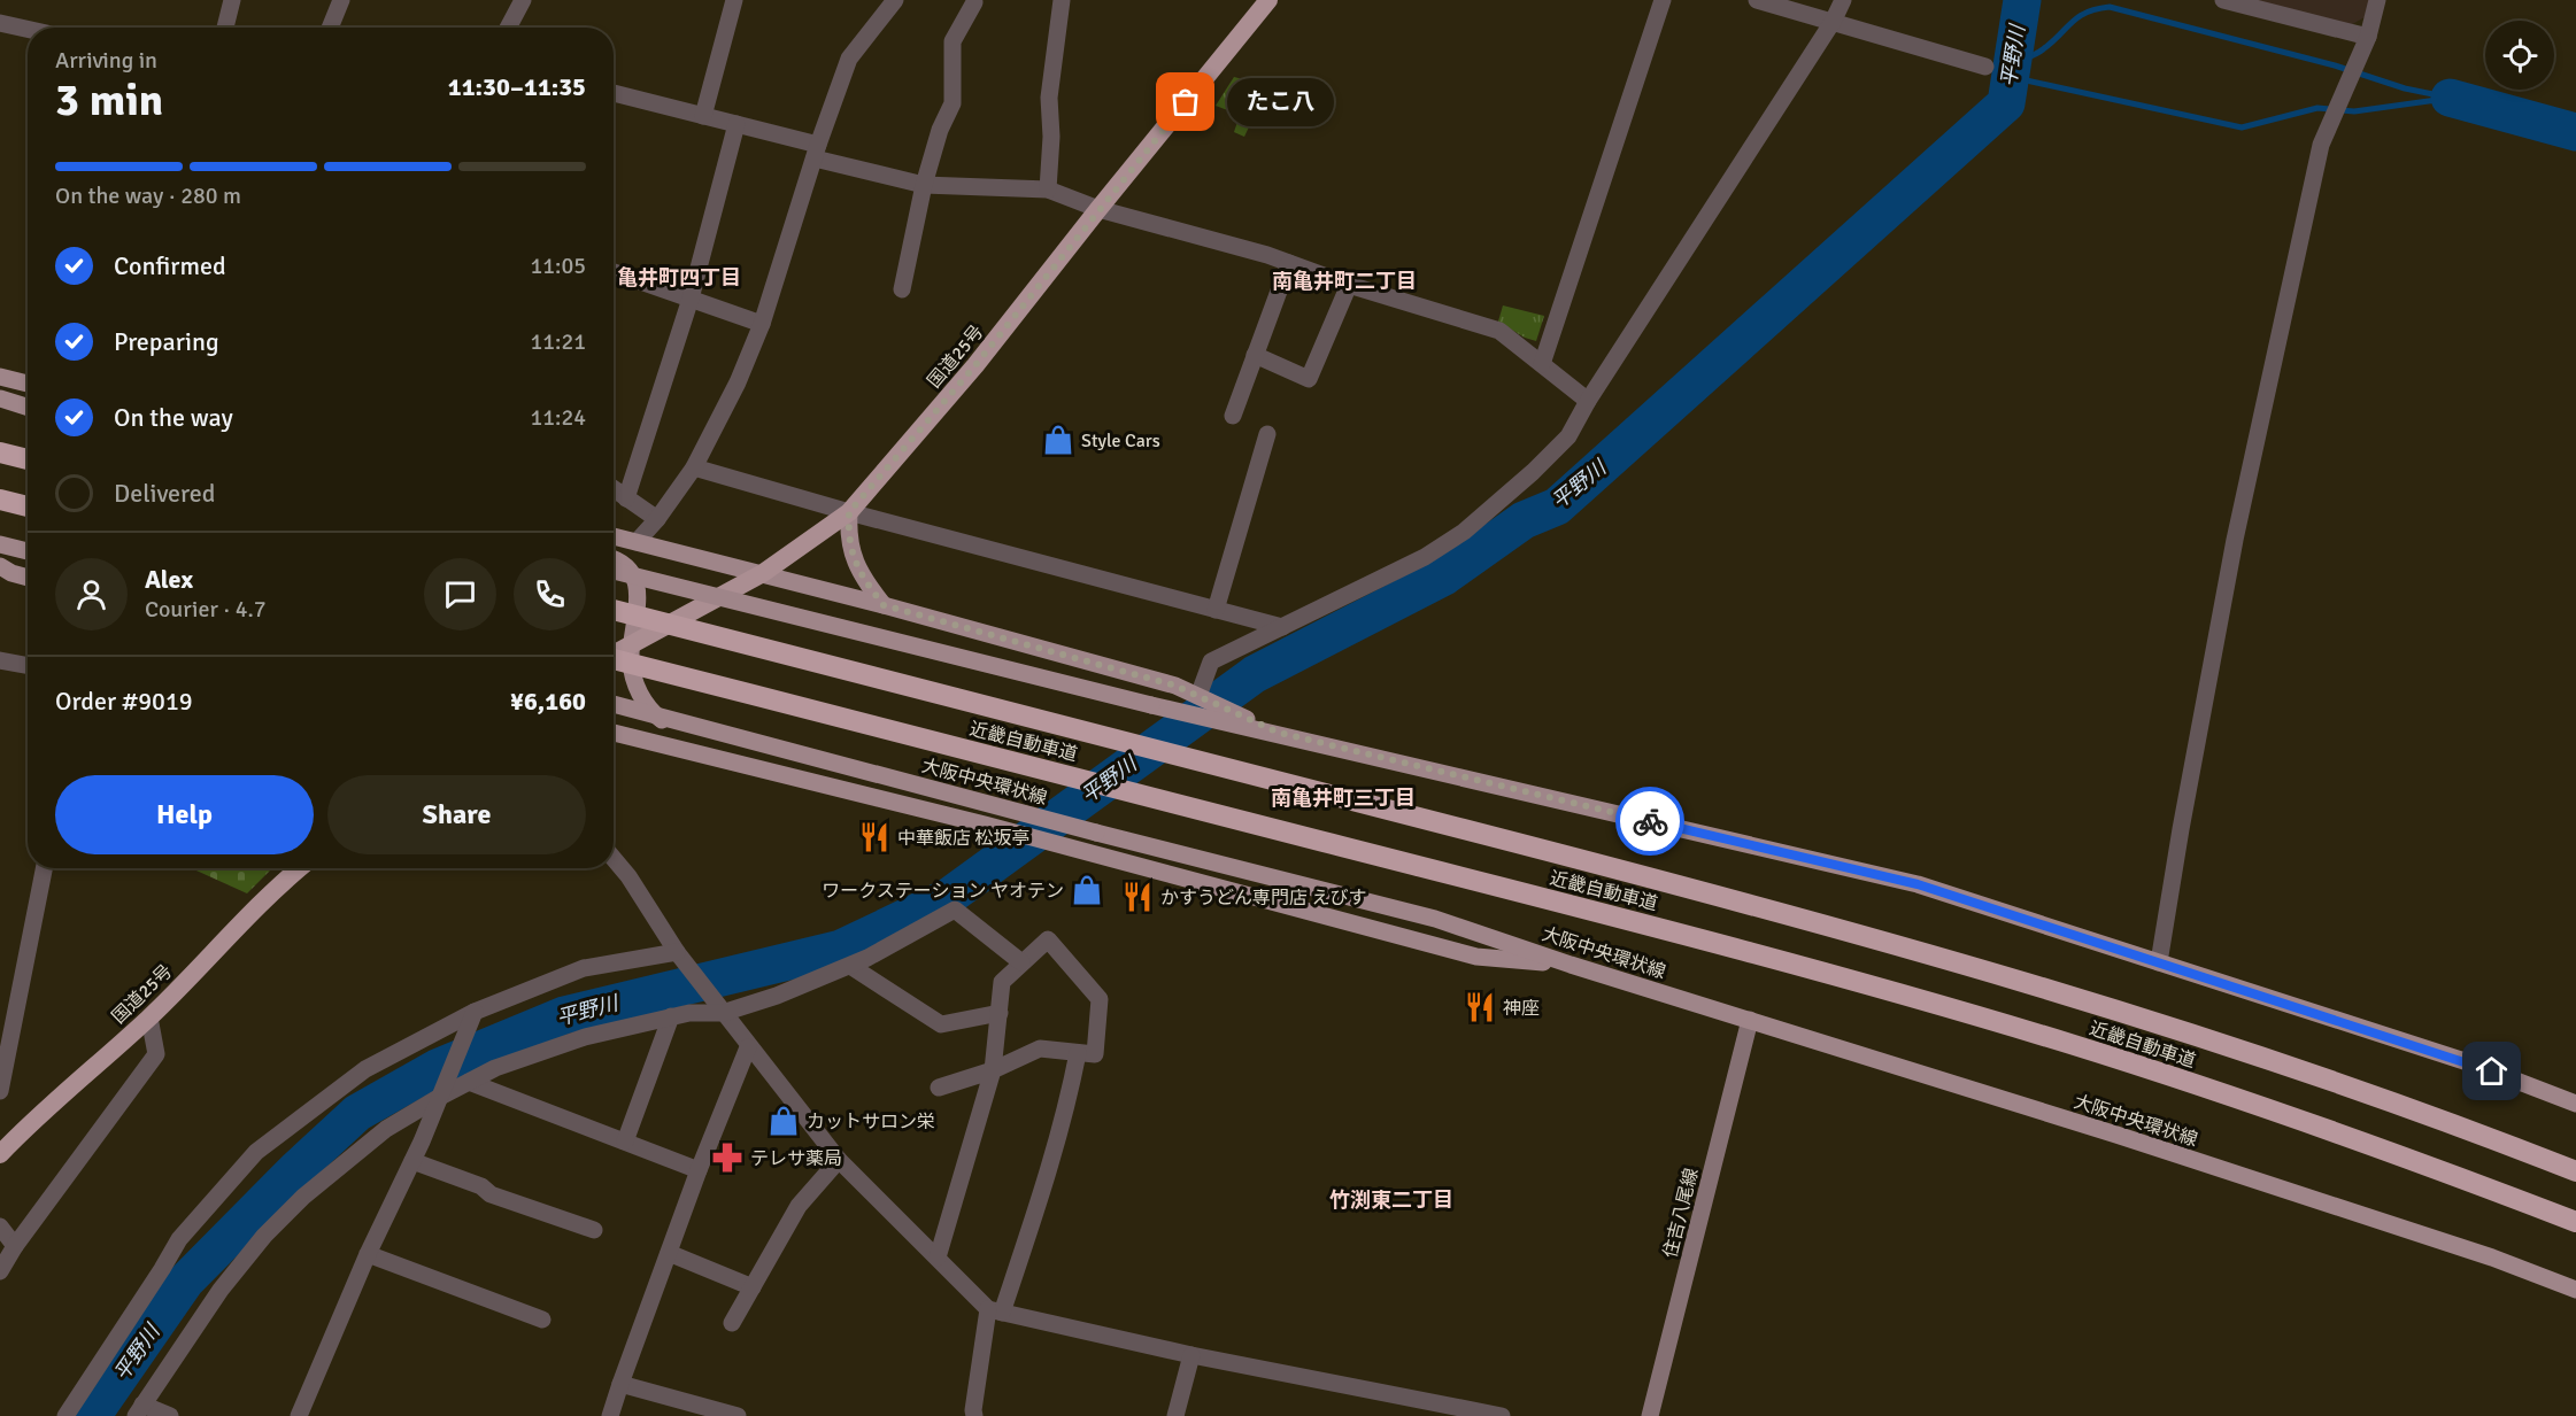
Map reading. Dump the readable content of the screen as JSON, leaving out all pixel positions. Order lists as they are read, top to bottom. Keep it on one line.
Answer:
{"streets":{"highway":["国道25号","近畿自動車道"],"main road":["大阪中央環状線","住吉八尾線"]},"crossings":[["大阪中央環状線","住吉八尾線"]],"districts":["亀井町四丁目","南亀井町二丁目","南亀井町三丁目","竹渕東二丁目"],"water":["平野川"],"places":{"other":["たこ八"],"shop":["Style Cars","ワークステーション ヤオテン","カットサロン栄"],"restaurant":["中華飯店 松坂亭","かすうどん専門店 えびす","神座"],"pharmacy":["テレサ薬局"]},"page":{"heading":["3 min","Arriving in","11:30–11:35"],"panel":["Alex","Courier · 4.7","Order #9019","¥6,160"],"bubble":"たこ八","bar":"On the way · 280 m","list":[["Confirmed","11:05"],["Preparing","11:21"],["On the way","11:24"],"Delivered"],"buttons":["Help","Share"]}}
